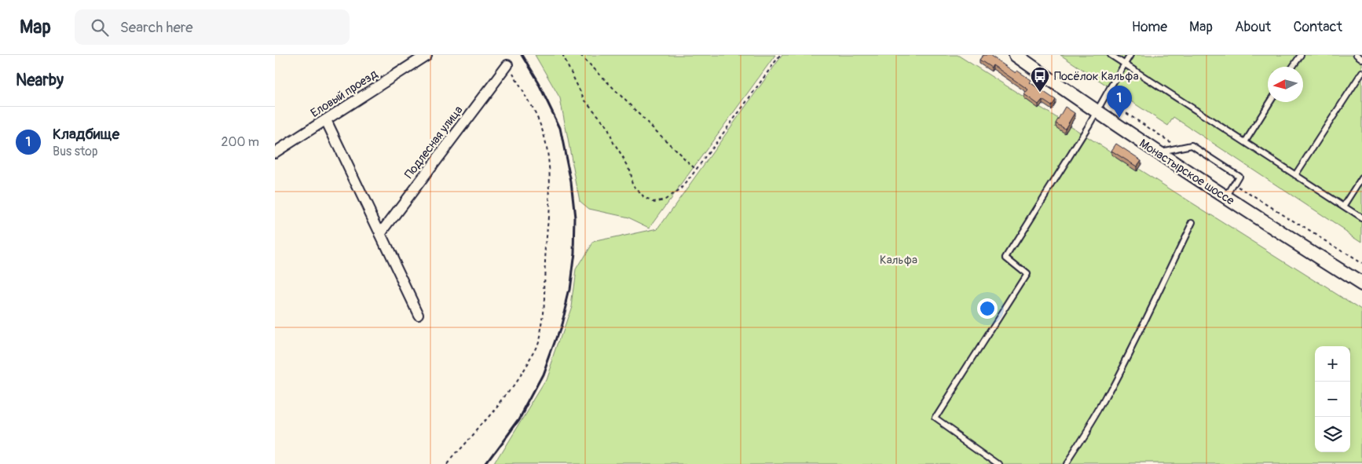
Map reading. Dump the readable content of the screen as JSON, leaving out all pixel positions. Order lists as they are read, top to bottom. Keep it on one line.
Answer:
{"streets":{"main road":["Монастырское шоссе"],"street":["Еловый проезд","Подлесная улица"]},"parks":["Кальфа"],"places":{"bus stop":["Посёлок Кальфа"]},"north":"left","page":{"header":"Map","search":"Search here","nav":["Home","Map","About","Contact"],"heading":"Nearby","pins":"1","list":[{"mark":"1","name":"Кладбище","note":"Bus stop","value":"200 m"}],"map_buttons":["+","−"]}}
